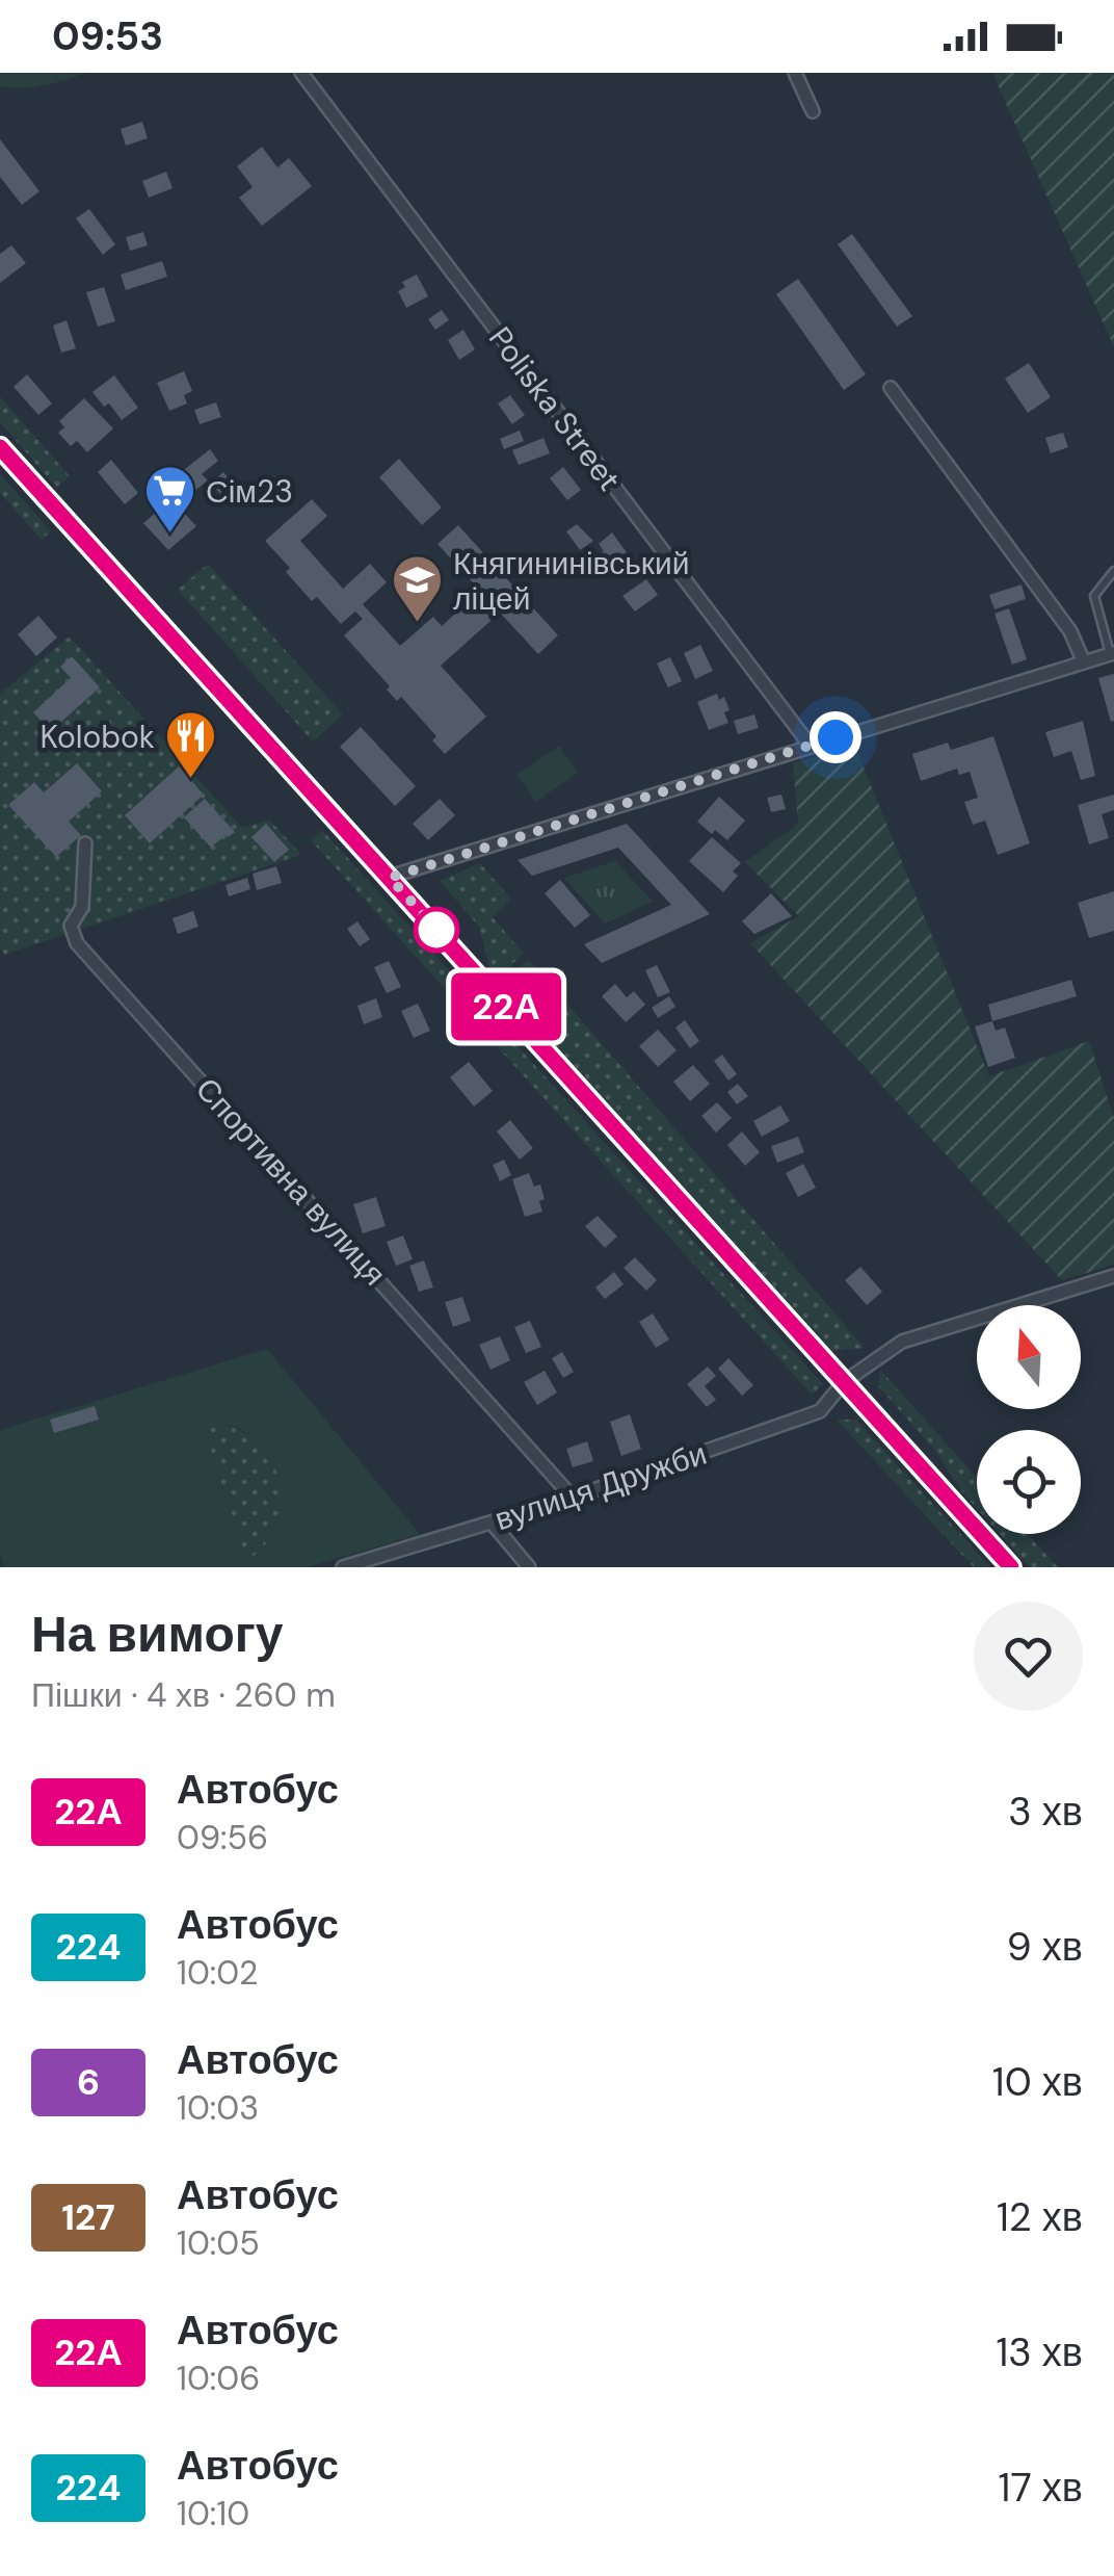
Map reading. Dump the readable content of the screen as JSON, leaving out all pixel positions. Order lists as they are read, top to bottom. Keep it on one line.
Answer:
{"streets":{"street":["Poliska Street","Спортивна вулиця","вулиця Дружби"]},"crossings":[["Спортивна вулиця","вулиця Дружби"]],"places":{"supermarket":["Сім23"],"school or university":["Княгининівський ліцей"],"restaurant":["Kolobok"]},"lines":["bus line 22А"],"north":"top","page":{"status":"09:53","on_map":"22А","heading":["На вимогу","Пішки · 4 хв · 260 m"],"list":[{"mark":"22А","name":"Автобус","note":"09:56","value":"3 хв"},{"mark":"224","name":"Автобус","note":"10:02","value":"9 хв"},{"mark":"6","name":"Автобус","note":"10:03","value":"10 хв"},{"mark":"127","name":"Автобус","note":"10:05","value":"12 хв"},{"mark":"22А","name":"Автобус","note":"10:06","value":"13 хв"},{"mark":"224","name":"Автобус","note":"10:10","value":"17 хв"}]}}
